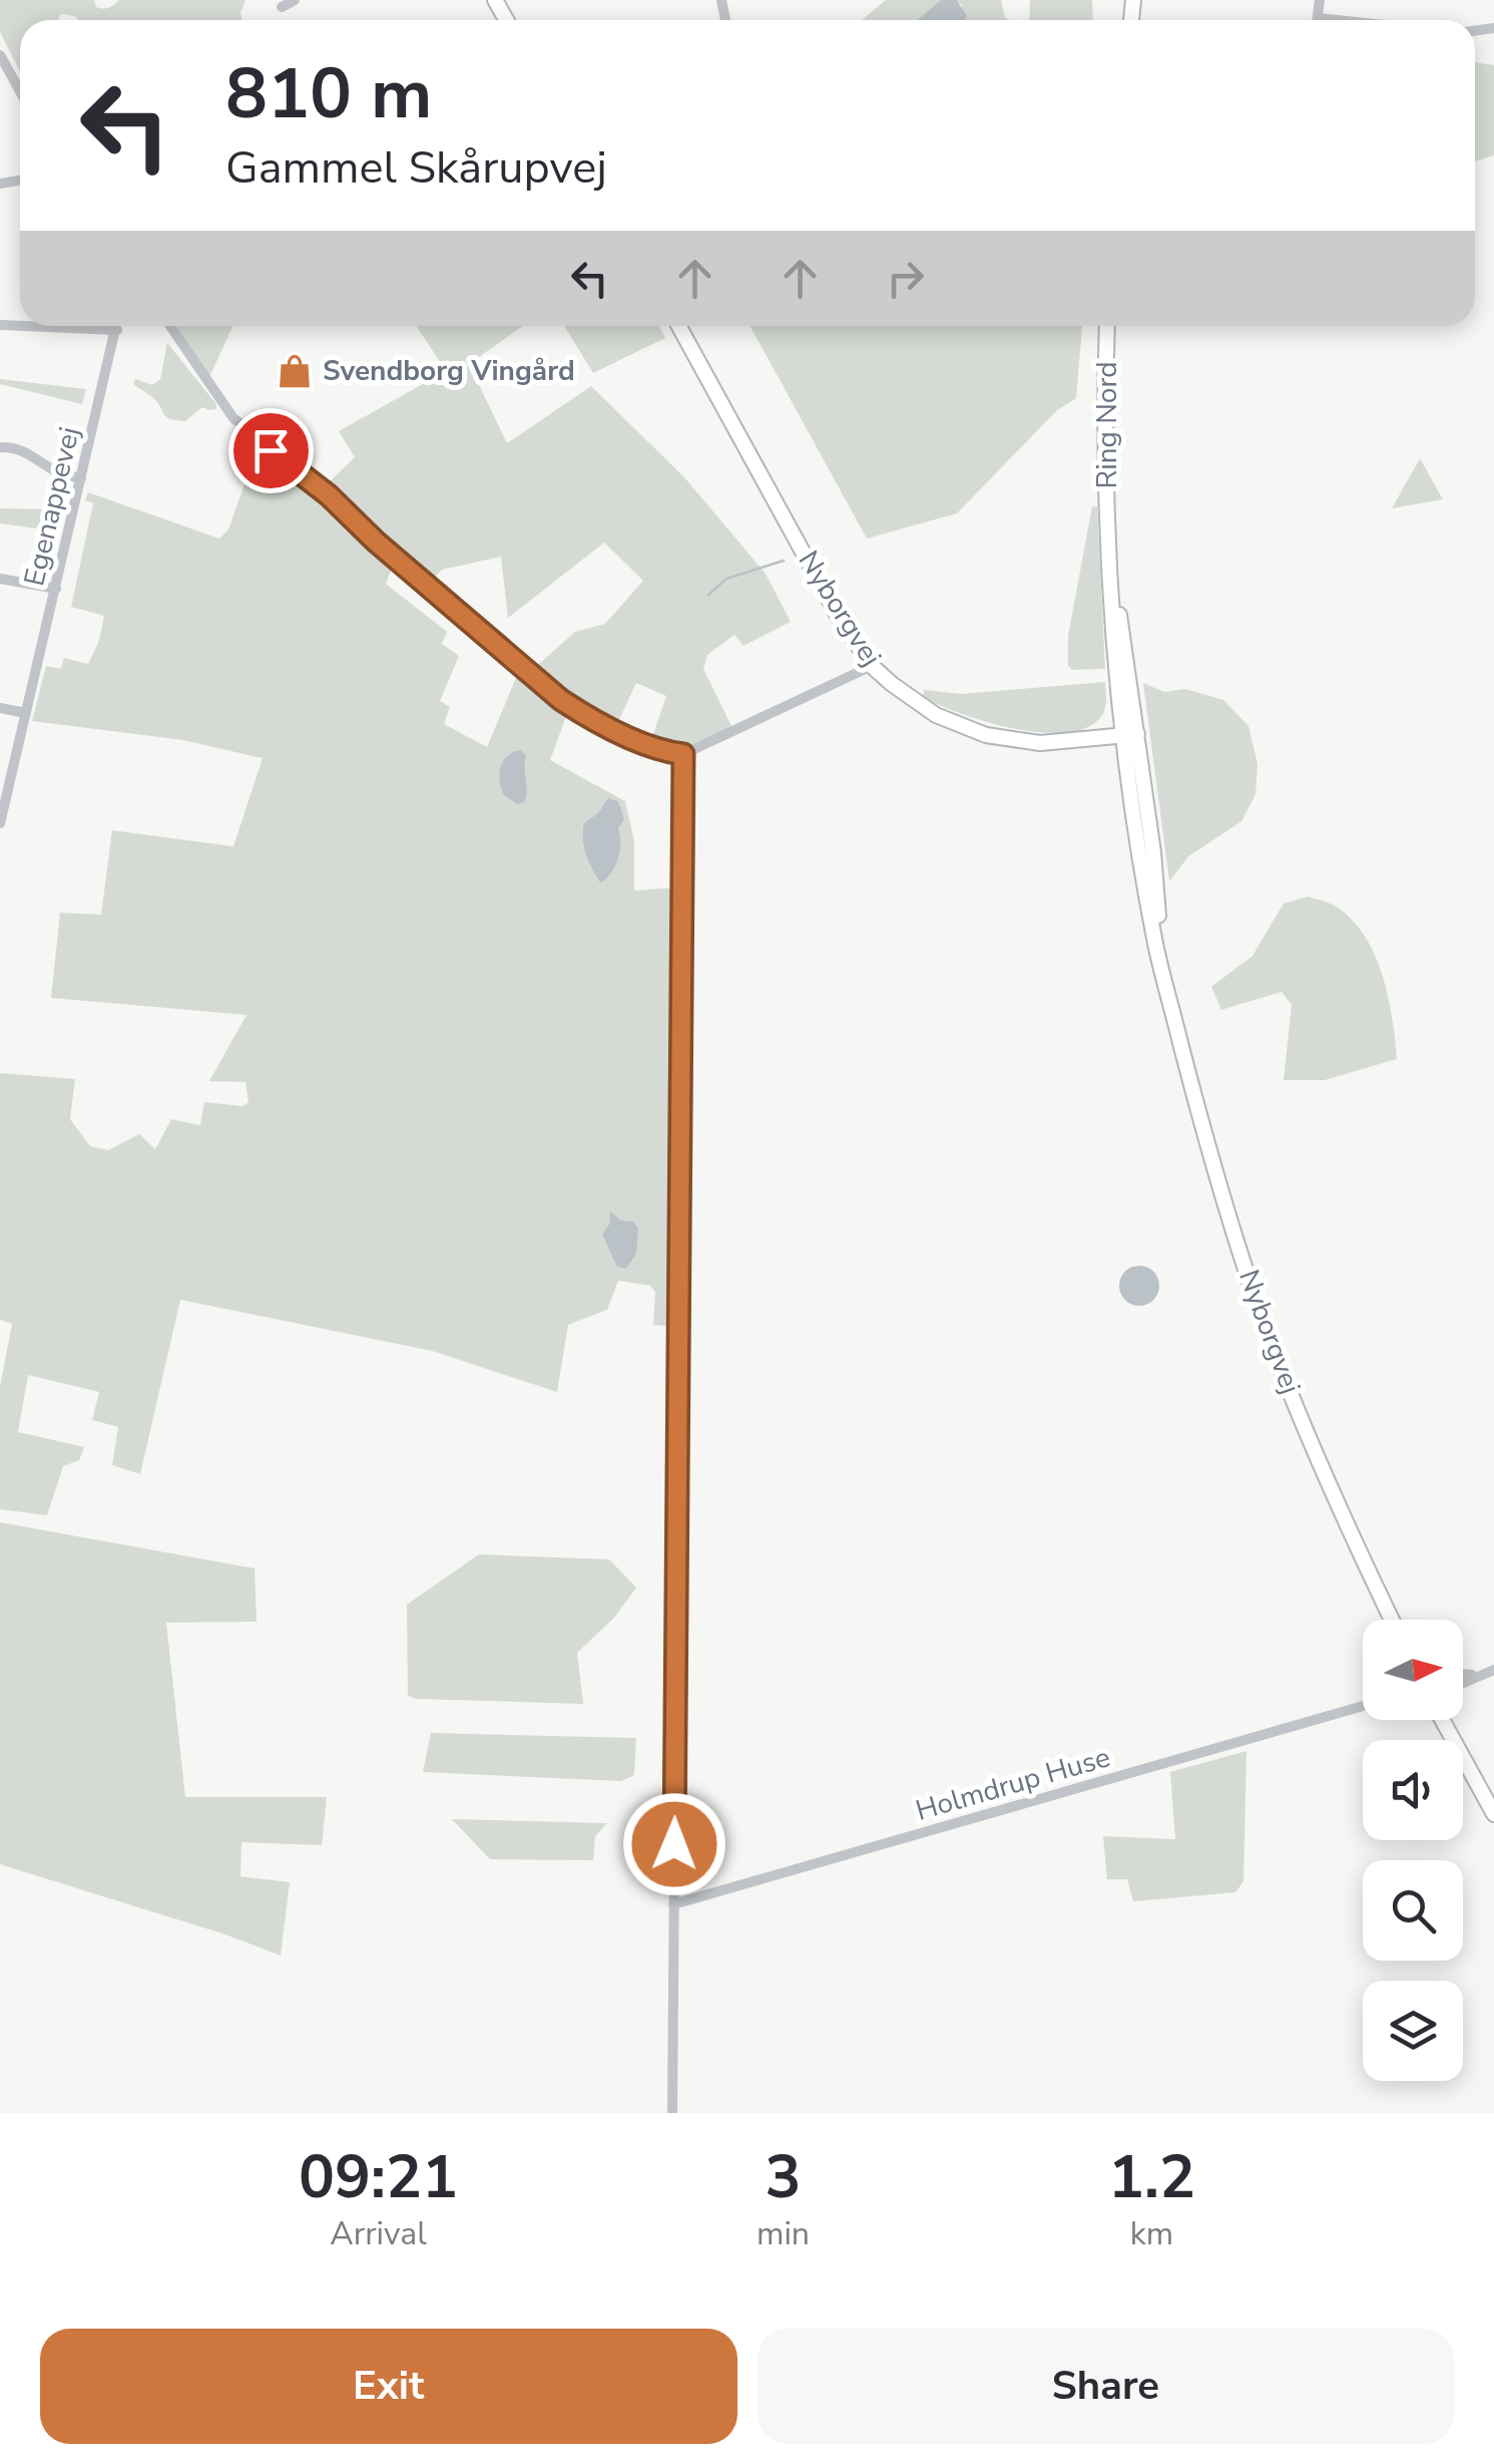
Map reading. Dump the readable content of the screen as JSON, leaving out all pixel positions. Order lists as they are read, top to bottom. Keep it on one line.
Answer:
{"streets":{"main road":["Ring Nord","Nyborgvej"],"street":["Egenappevej","Holmdrup Huse"]},"crossings":[["Ring Nord","Nyborgvej"]],"places":{"shop":["Svendborg Vingård"]},"north":"right","page":{"turn":["810 m","Gammel Skårupvej"],"eta":["09:21","Arrival","3","min","1.2","km"],"buttons":["Exit","Share"]}}
